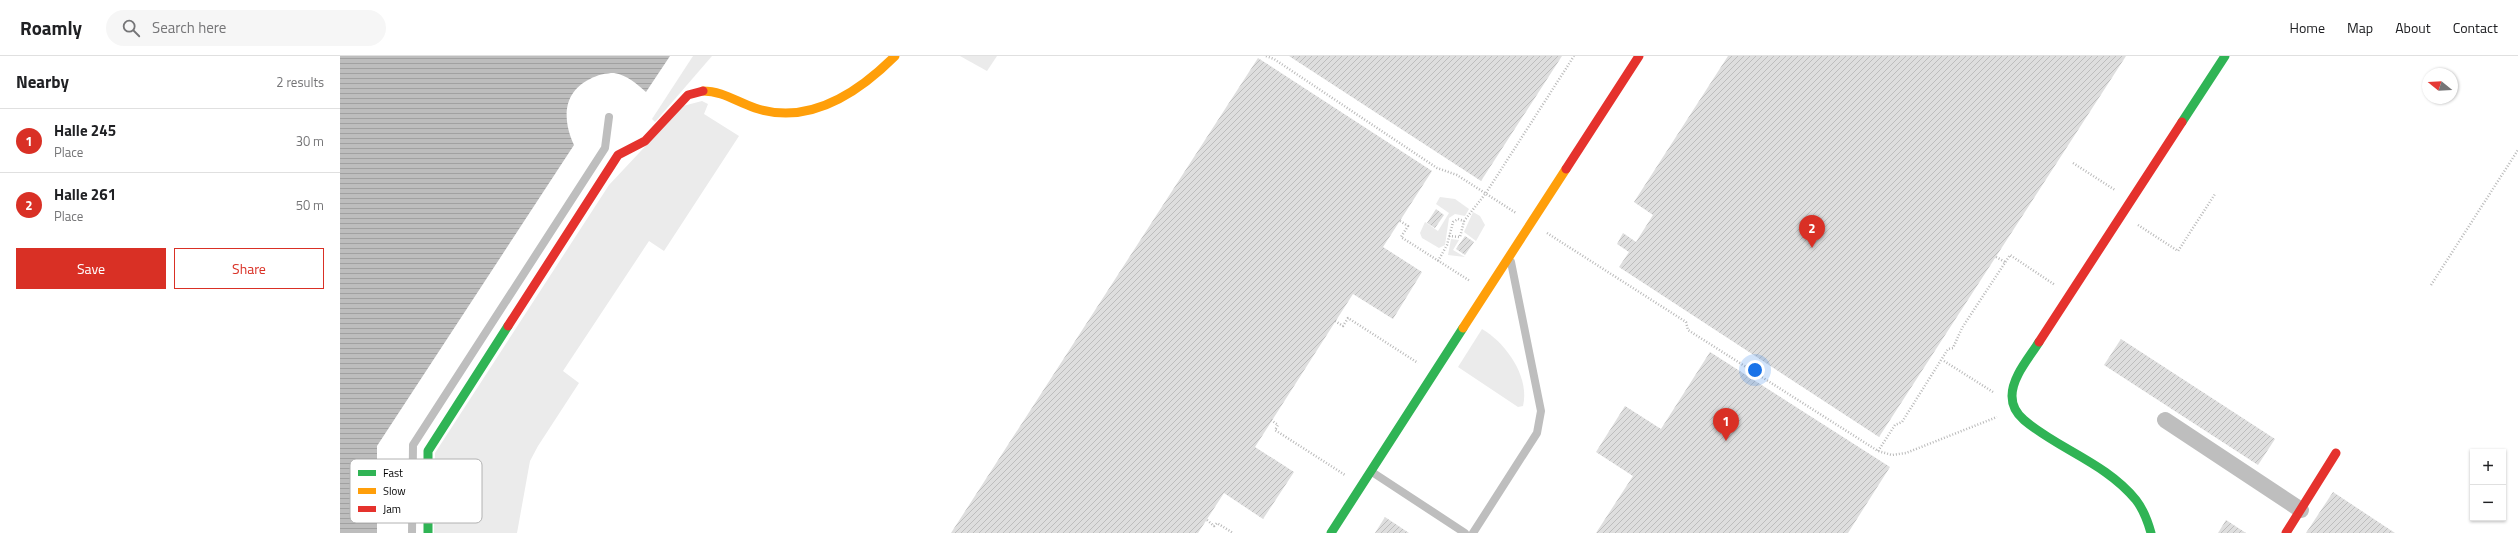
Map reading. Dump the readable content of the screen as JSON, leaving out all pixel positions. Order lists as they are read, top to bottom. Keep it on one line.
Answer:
{"legend":["Fast","Slow","Jam"],"north":"left","page":{"header":"Roamly","search":"Search here","nav":["Home","Map","About","Contact"],"heading":["Nearby","2 results"],"list":[{"mark":"1","name":"Halle 245","note":"Place","value":"30 m"},{"mark":"2","name":"Halle 261","note":"Place","value":"50 m"}],"pins":["2","1"],"buttons":["Save","Share"],"map_buttons":["+","−"]}}
